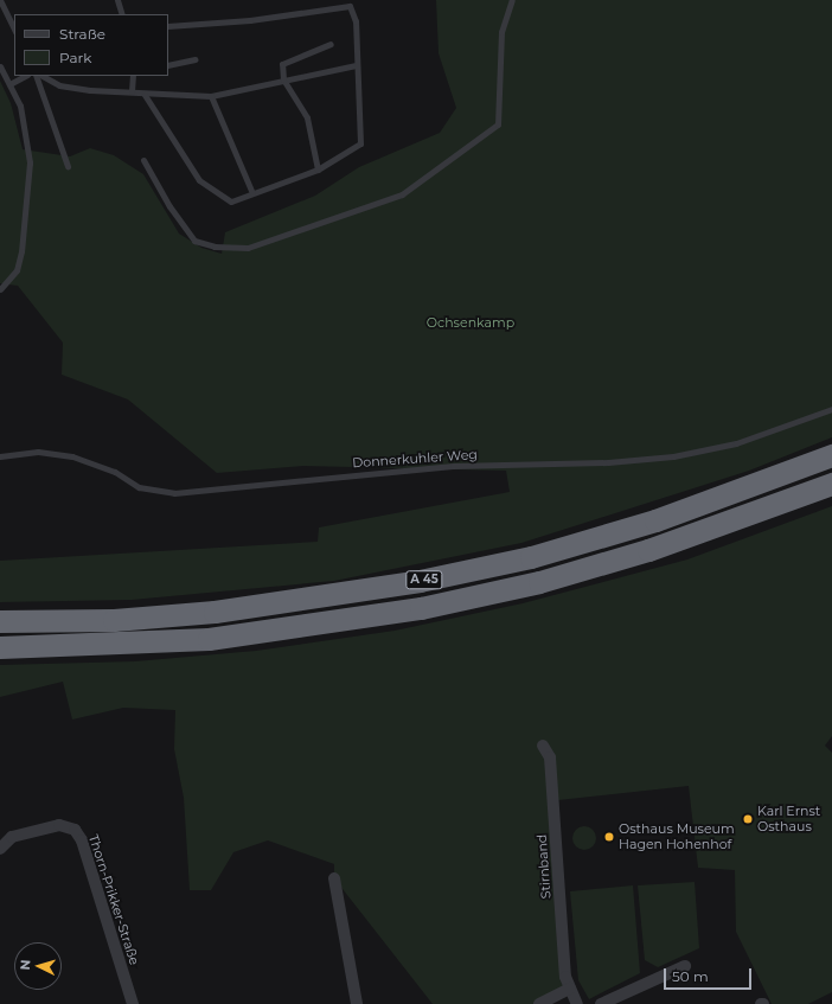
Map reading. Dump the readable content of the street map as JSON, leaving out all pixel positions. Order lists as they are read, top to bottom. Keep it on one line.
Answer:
{"streets":{"highway":["A 45"],"street":["Stirnband","Thorn-Prikker-Straße"],"lane":["Donnerkuhler Weg"]},"parks":["Ochsenkamp"],"places":["Karl Ernst Osthaus","Osthaus Museum Hagen Hohenhof"],"legend":["Straße","Park"],"scale_bar":"50 m","north":"left"}
